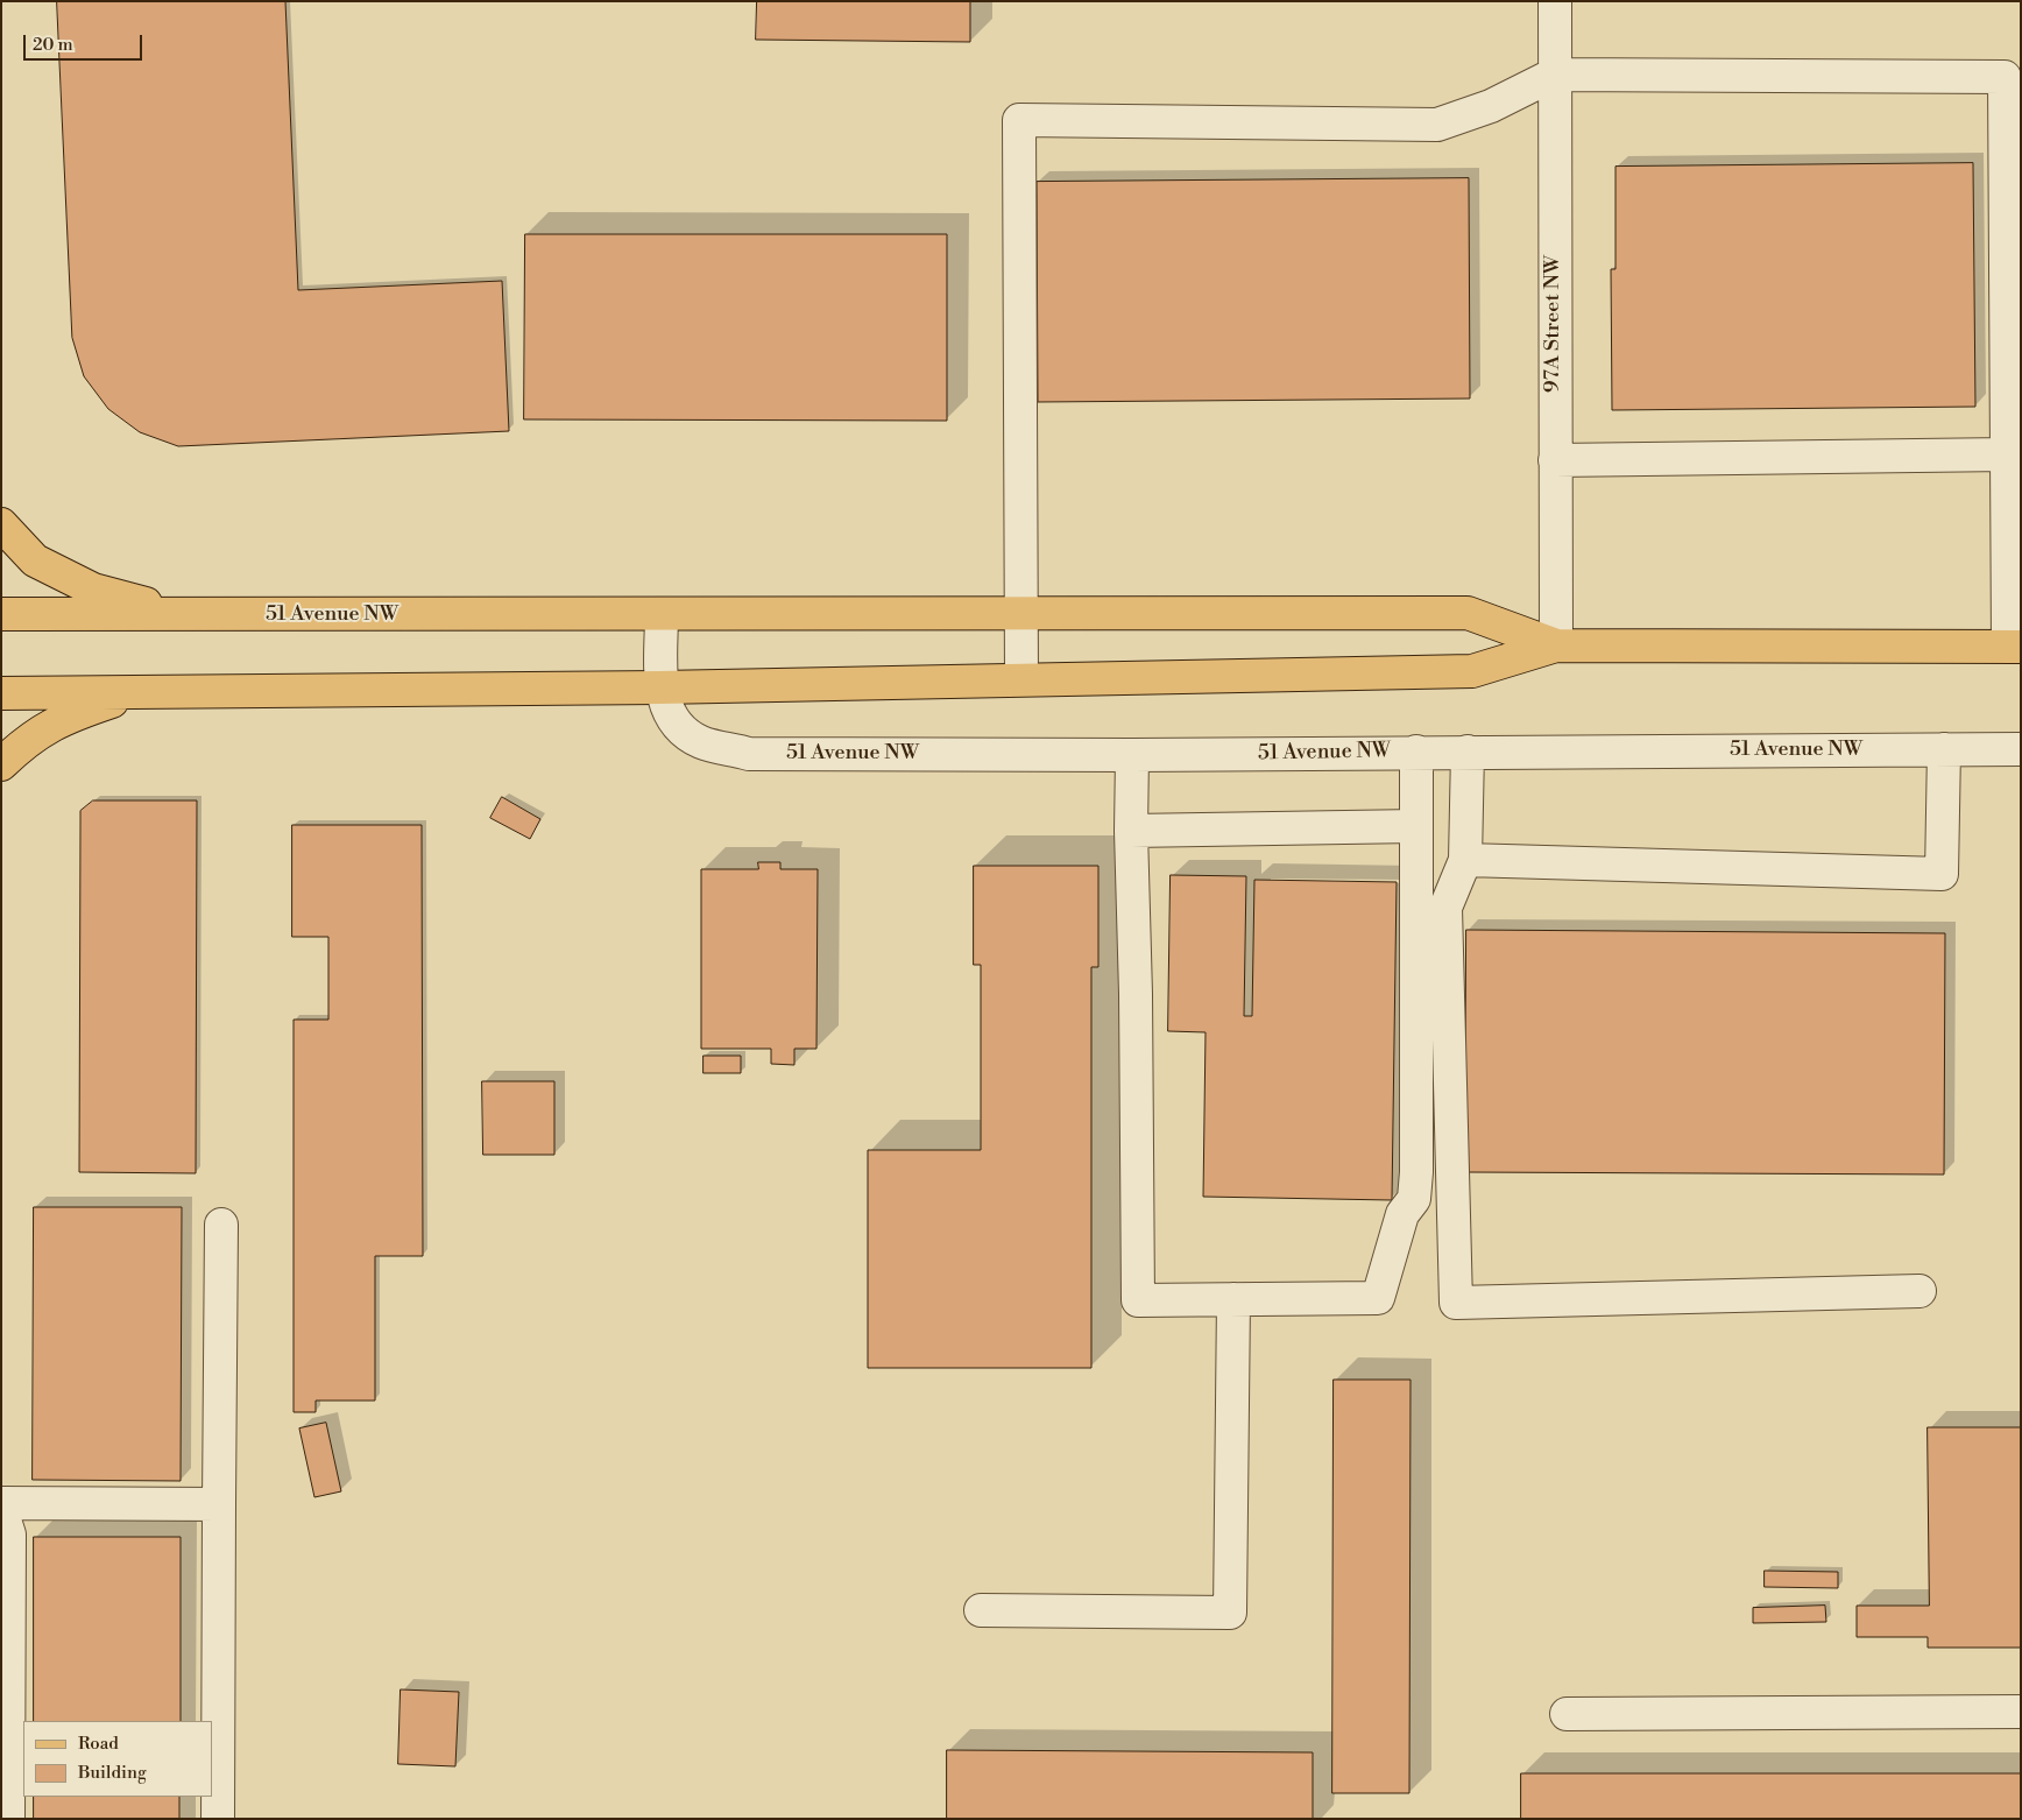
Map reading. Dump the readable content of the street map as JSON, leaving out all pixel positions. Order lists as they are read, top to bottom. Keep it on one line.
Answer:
{"streets":{"main road":["51 Avenue NW"],"street":["97A Street NW"]},"crossings":[["97A Street NW","51 Avenue NW"]],"legend":["Road","Building"],"scale_bar":"20 m"}
